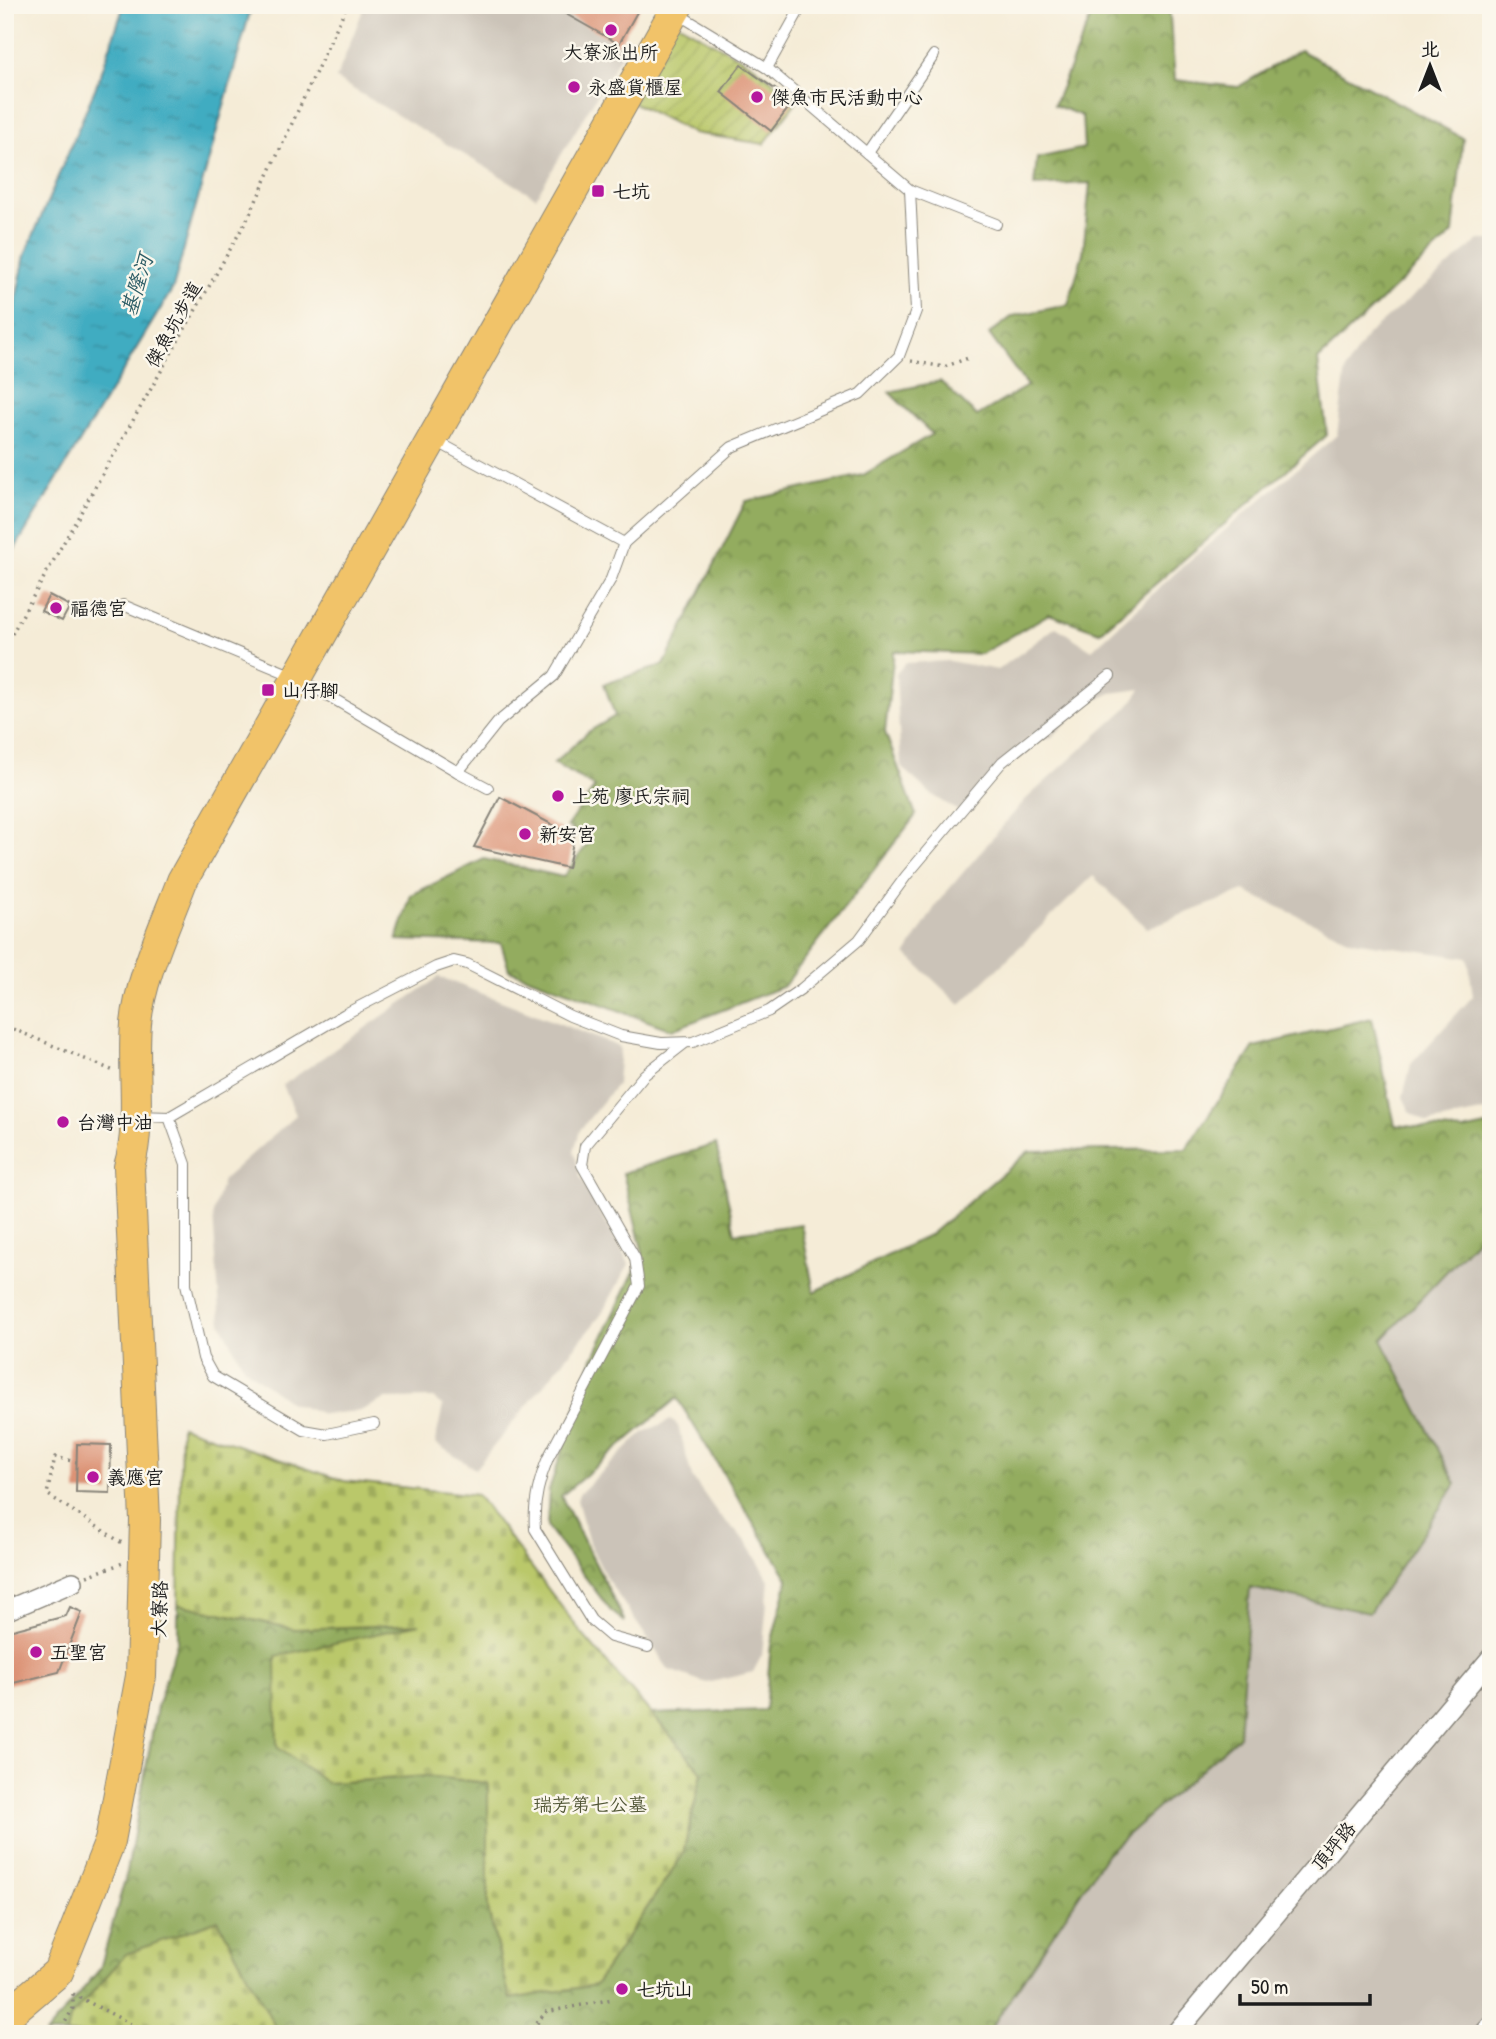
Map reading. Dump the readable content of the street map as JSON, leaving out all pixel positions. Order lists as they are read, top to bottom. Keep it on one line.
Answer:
{"streets":{"main road":["大寮路"],"street":["頂坪路"],"path":["傑魚坑步道"]},"water":["基隆河"],"parks":["瑞芳第七公墓"],"places":{"other":["大寮派出所","永盛貨櫃屋","傑魚市民活動中心","福德宮","上苑 廖氏宗祠","新安宮","台灣中油","義應宮","五聖宮","七坑山"],"transit":["七坑","山仔腳"]},"scale_bar":"50 m","north":"top"}
